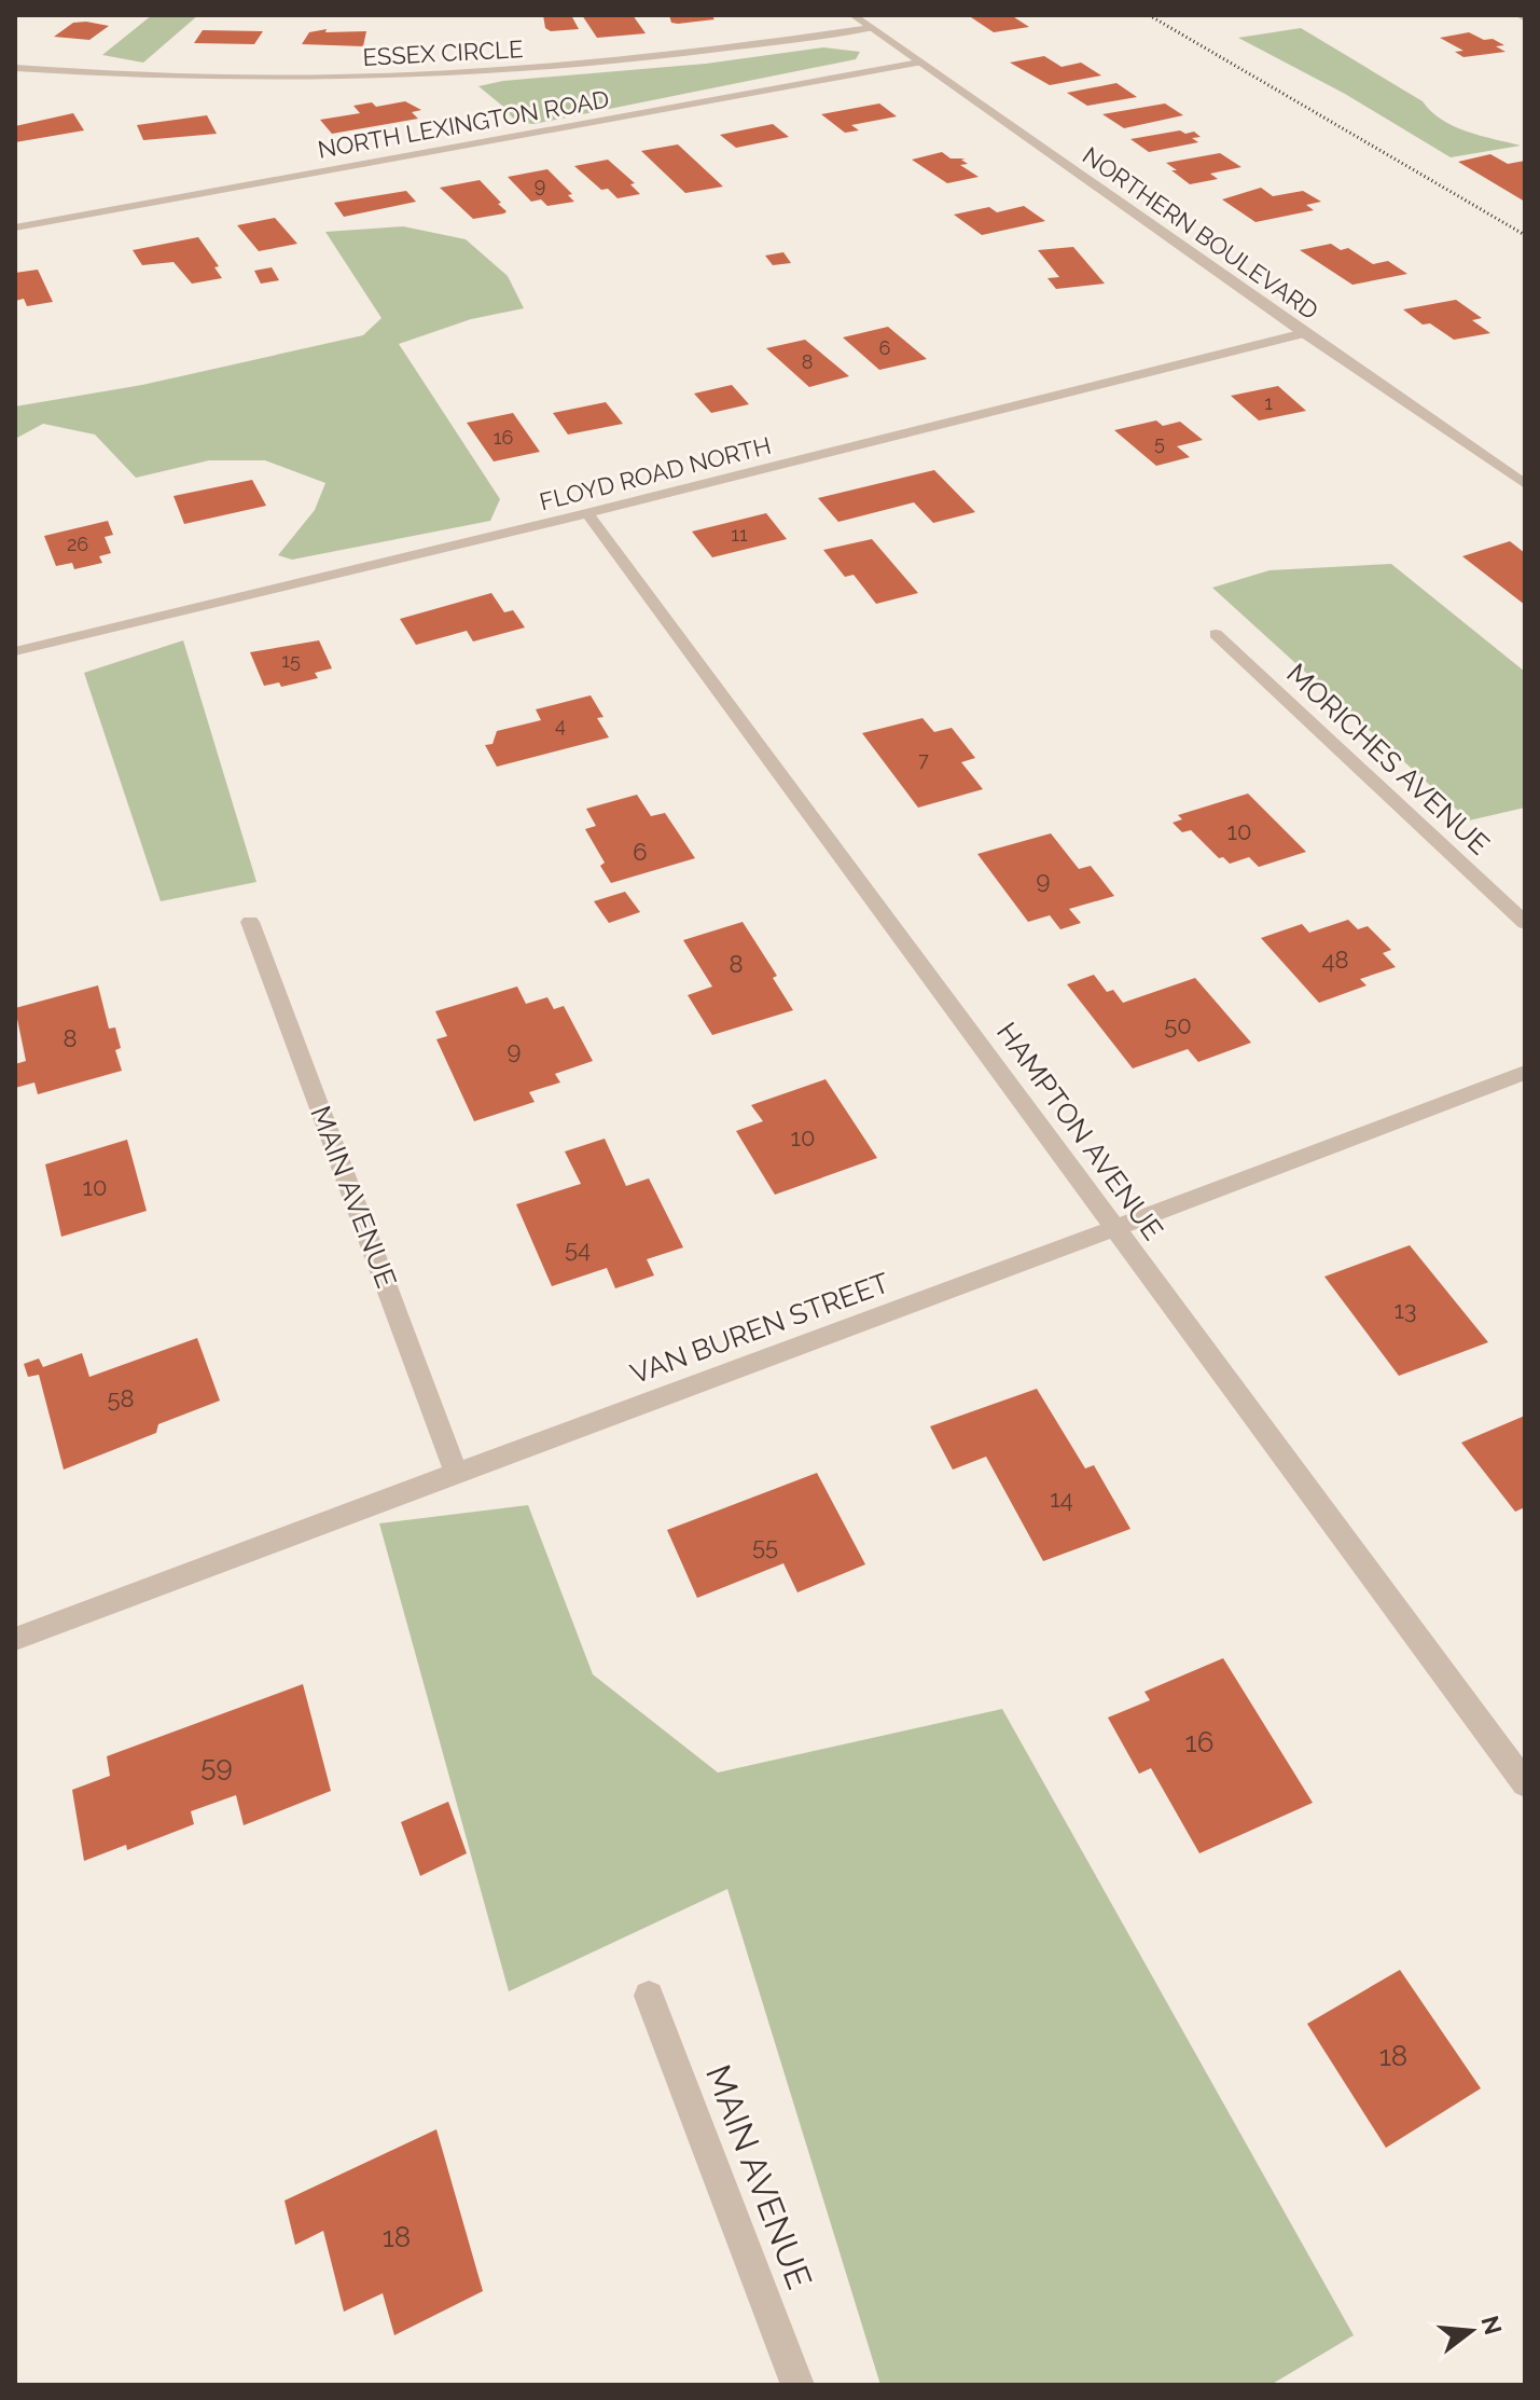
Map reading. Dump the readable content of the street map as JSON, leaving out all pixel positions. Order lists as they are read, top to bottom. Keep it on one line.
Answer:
{"streets":{"street":["ESSEX CIRCLE","NORTH LEXINGTON ROAD","NORTHERN BOULEVARD","FLOYD ROAD NORTH","MORICHES AVENUE","HAMPTON AVENUE","MAIN AVENUE","VAN BUREN STREET"]},"crossings":[["ESSEX CIRCLE","NORTHERN BOULEVARD"],["NORTH LEXINGTON ROAD","NORTHERN BOULEVARD"],["NORTHERN BOULEVARD","FLOYD ROAD NORTH"],["FLOYD ROAD NORTH","HAMPTON AVENUE"],["HAMPTON AVENUE","VAN BUREN STREET"],["MAIN AVENUE","VAN BUREN STREET"]],"house_numbers":["9","6","8","1","16","5","11","26","15","4","7","10","6","9","48","8","50","8","9","10","10","54","13","58","14","55","16","59","18","18"],"north":"right"}
